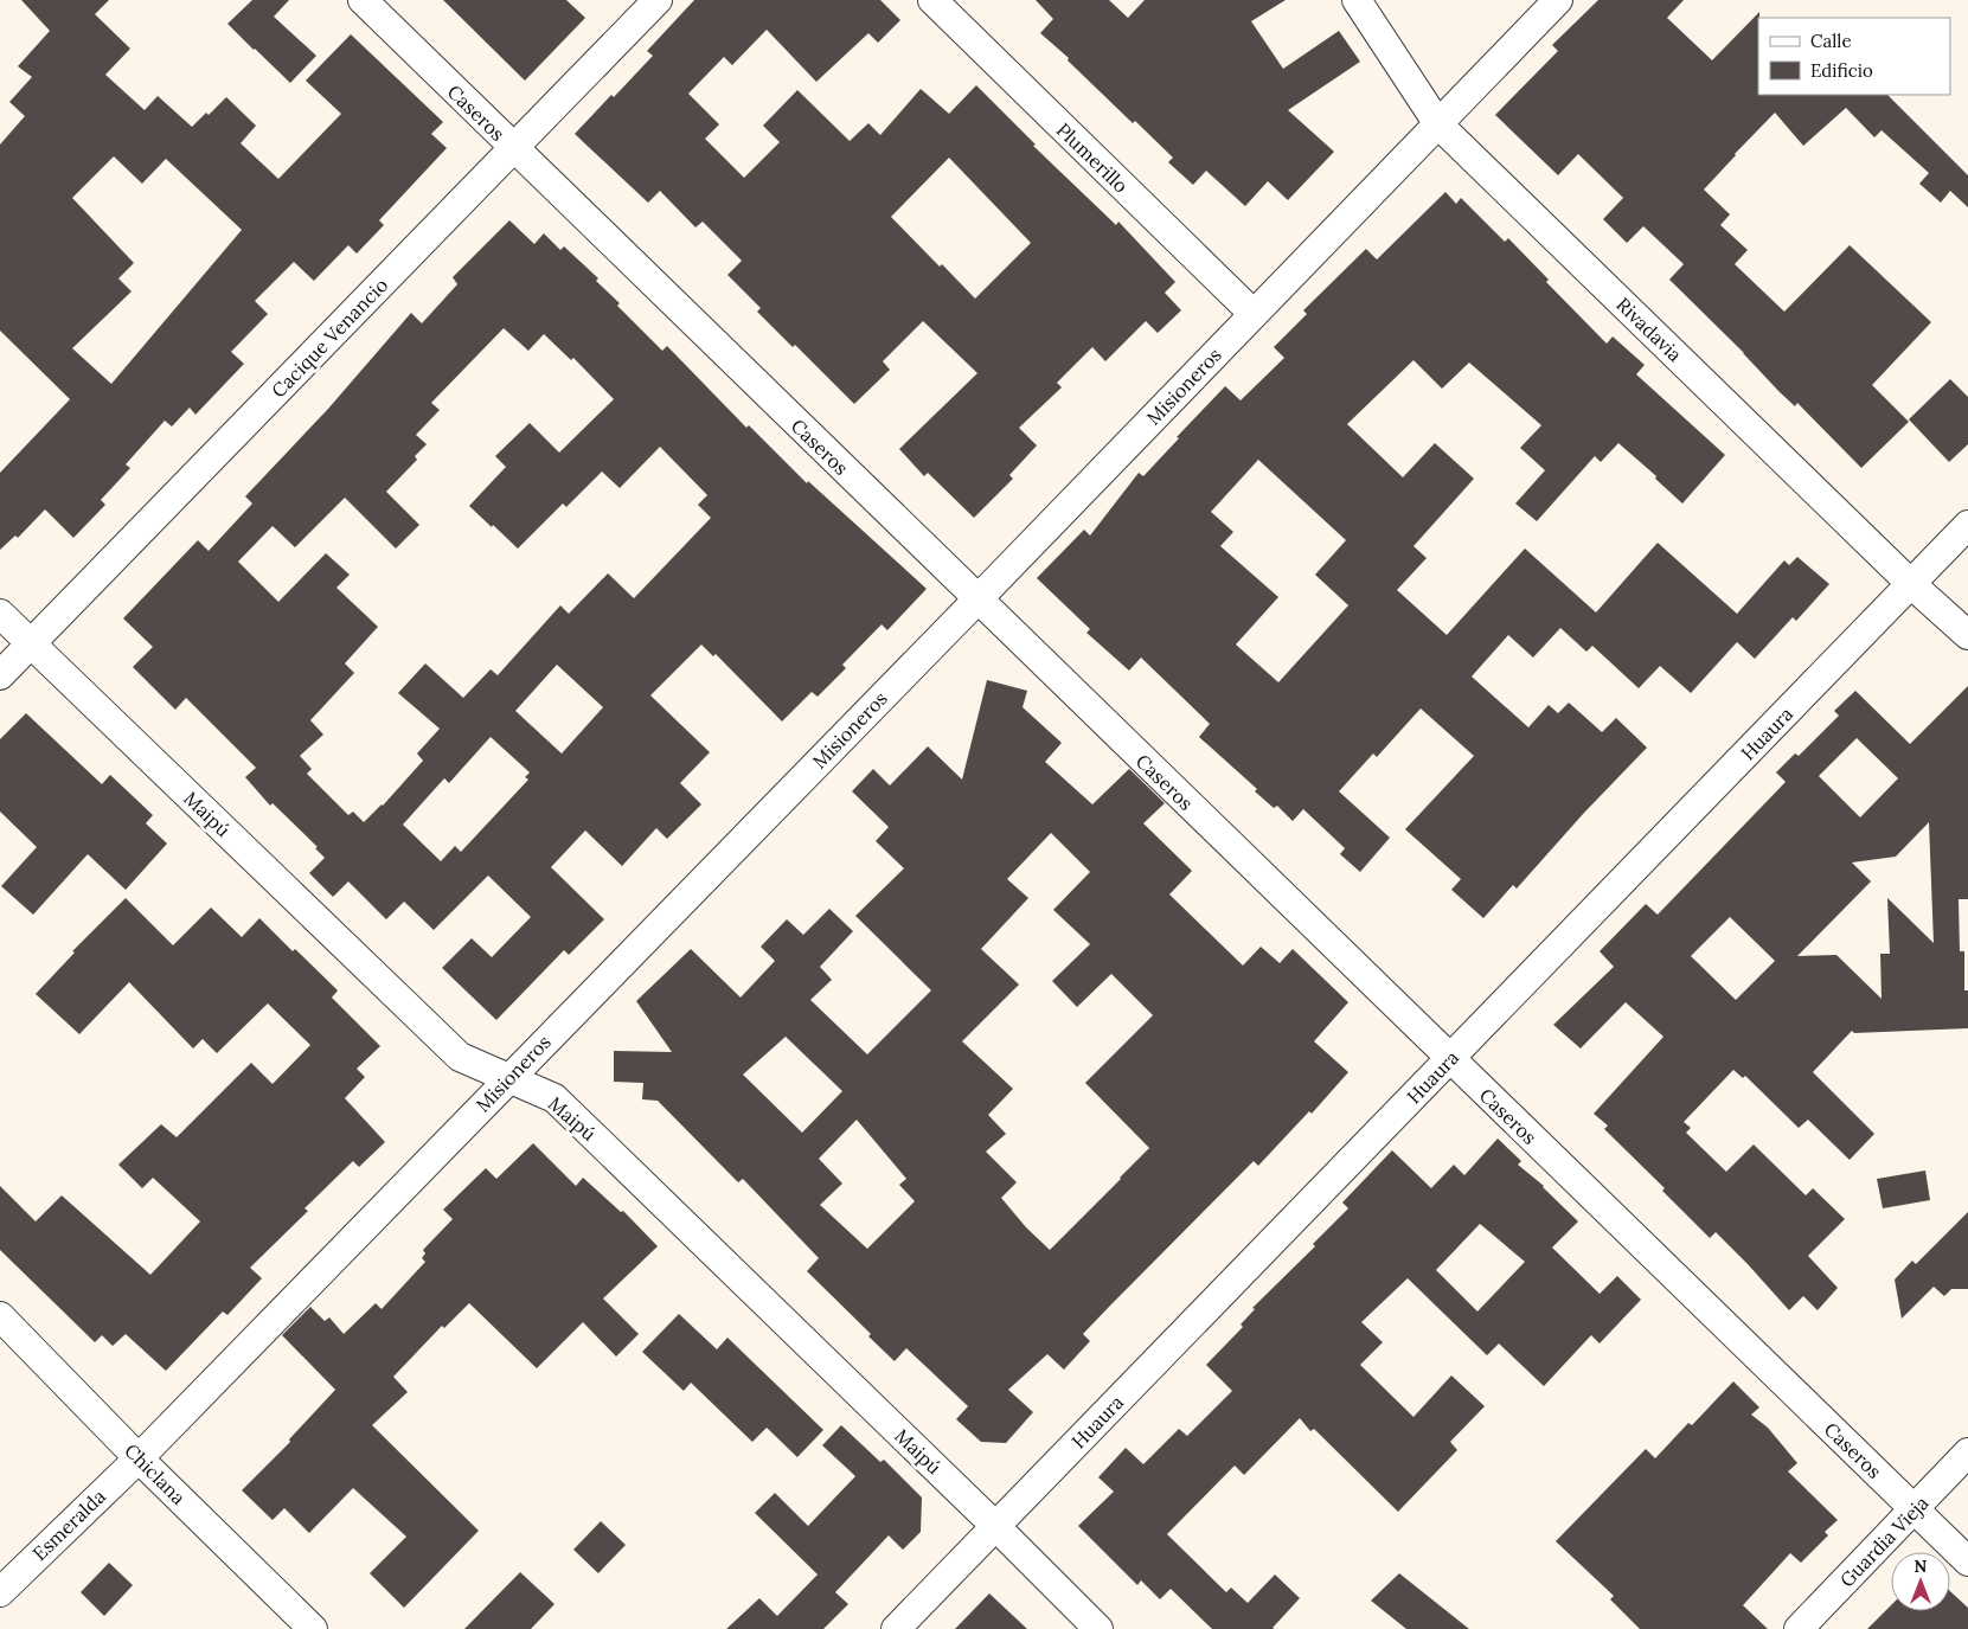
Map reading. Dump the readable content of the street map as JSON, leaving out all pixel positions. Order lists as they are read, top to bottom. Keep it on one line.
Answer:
{"streets":{"street":["Caseros","Plumerillo","Rivadavia","Cacique Venancio","Misioneros","Huaura","Maipú","Chiclana","Esmeralda","Guardia Vieja"]},"crossings":[["Caseros","Cacique Venancio"],["Caseros","Misioneros"],["Caseros","Huaura"],["Caseros","Guardia Vieja"],["Plumerillo","Misioneros"],["Rivadavia","Misioneros"],["Rivadavia","Huaura"],["Cacique Venancio","Maipú"],["Misioneros","Maipú"],["Misioneros","Chiclana"],["Misioneros","Esmeralda"],["Huaura","Maipú"],["Chiclana","Esmeralda"]],"legend":["Calle","Edificio"],"north":"top"}
